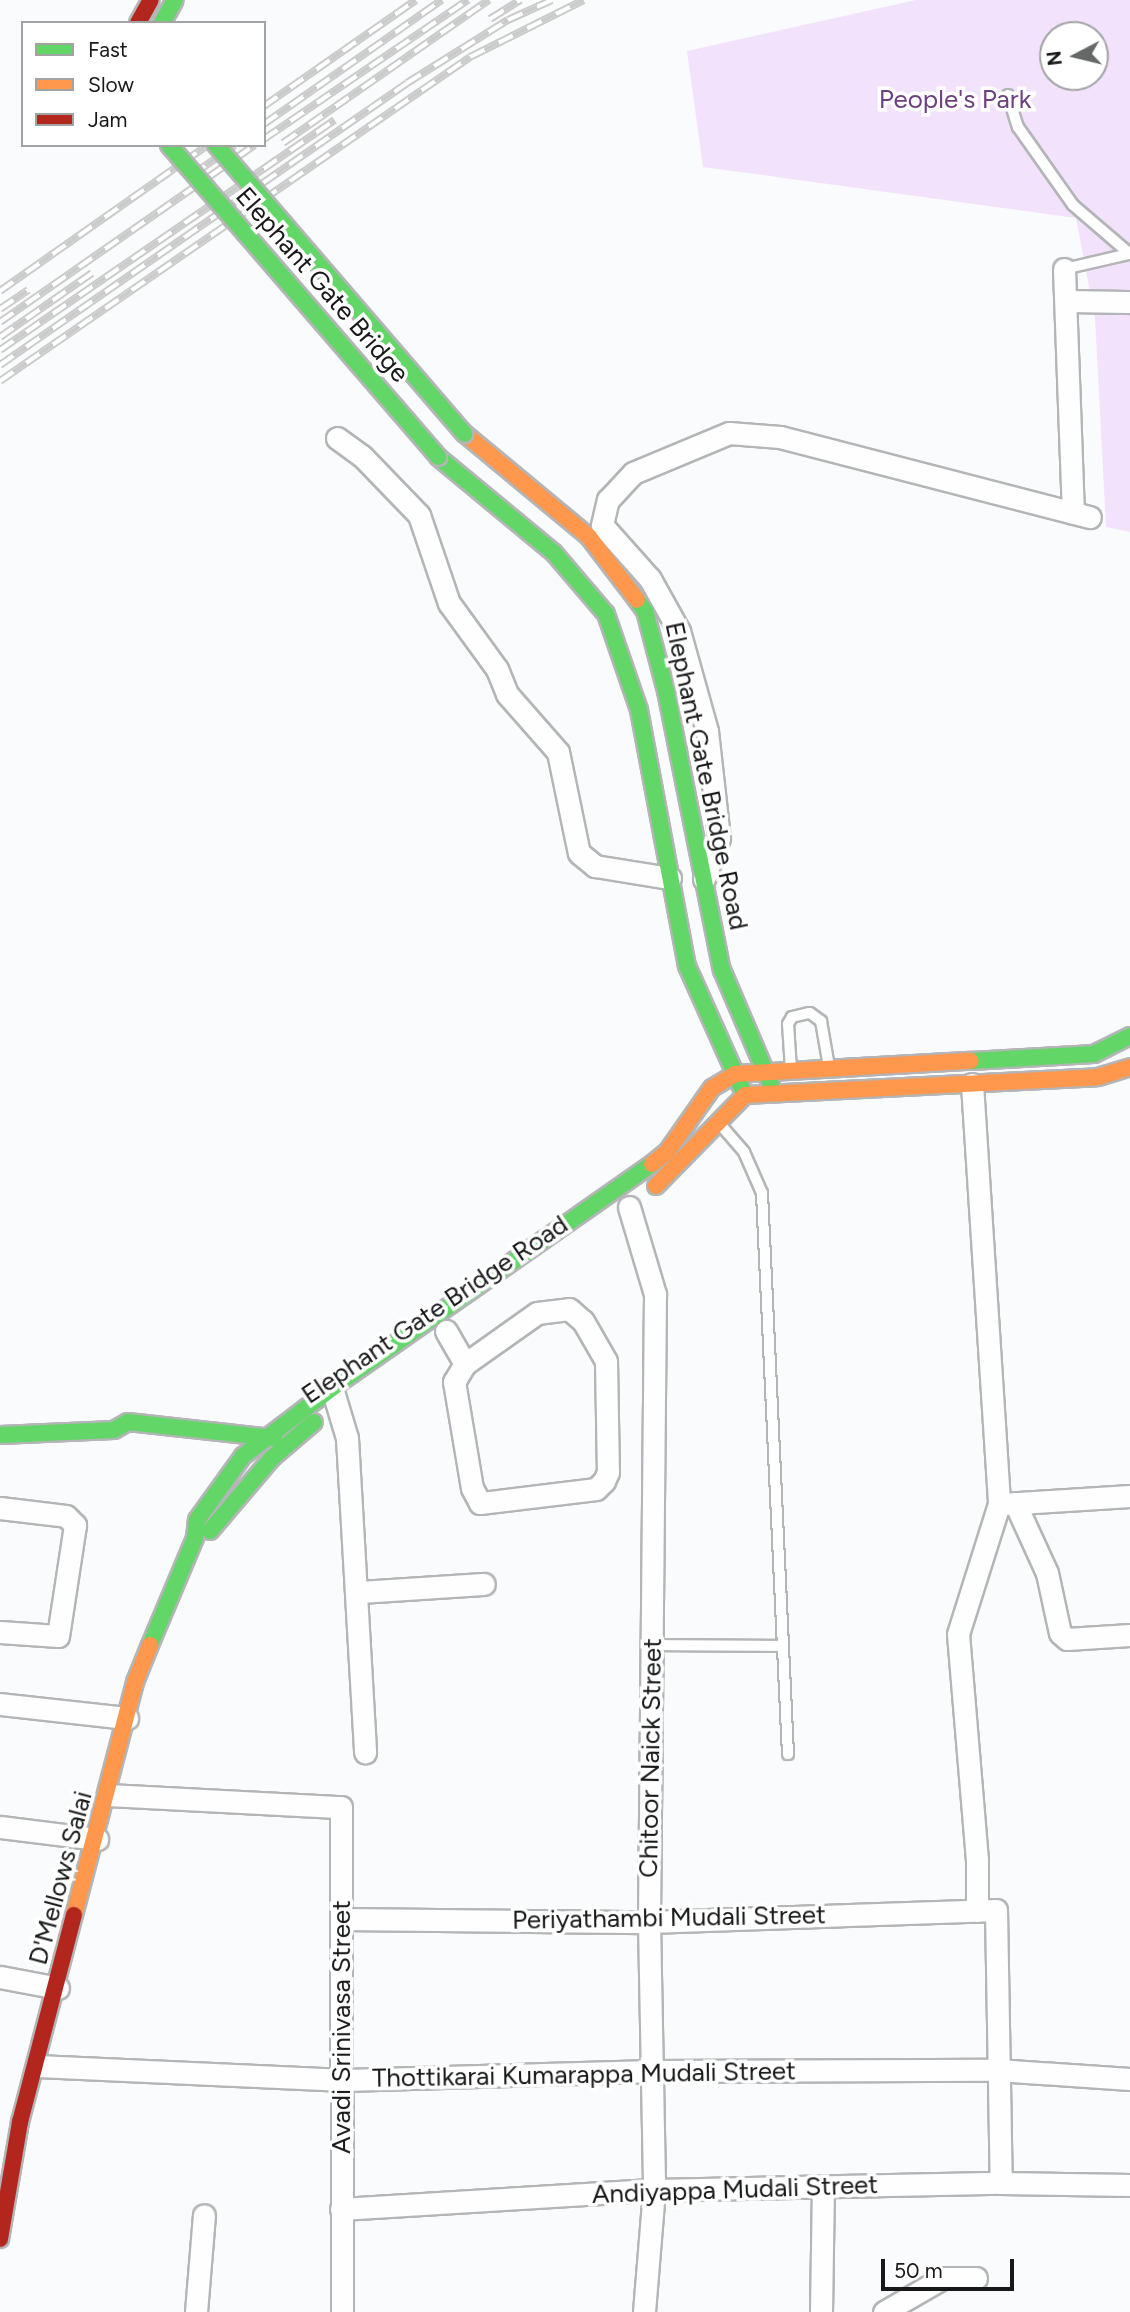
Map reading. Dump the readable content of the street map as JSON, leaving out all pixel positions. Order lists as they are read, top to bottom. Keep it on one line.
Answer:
{"streets":{"main road":["Elephant Gate Bridge","Elephant Gate Bridge Road","D'Mellows Salai"],"street":["Chitoor Naick Street","Periyathambi Mudali Street","Avadi Srinivasa Street","Thottikarai Kumarappa Mudali Street","Andiyappa Mudali Street"]},"crossings":[["Elephant Gate Bridge","Elephant Gate Bridge Road"],["Elephant Gate Bridge Road","D'Mellows Salai"],["Chitoor Naick Street","Periyathambi Mudali Street"],["Chitoor Naick Street","Thottikarai Kumarappa Mudali Street"],["Chitoor Naick Street","Andiyappa Mudali Street"],["D'Mellows Salai","Avadi Srinivasa Street"],["D'Mellows Salai","Thottikarai Kumarappa Mudali Street"],["Periyathambi Mudali Street","Avadi Srinivasa Street"],["Avadi Srinivasa Street","Thottikarai Kumarappa Mudali Street"],["Avadi Srinivasa Street","Andiyappa Mudali Street"]],"parks":["People's Park"],"legend":["Fast","Slow","Jam"],"scale_bar":"50 m","north":"left"}
